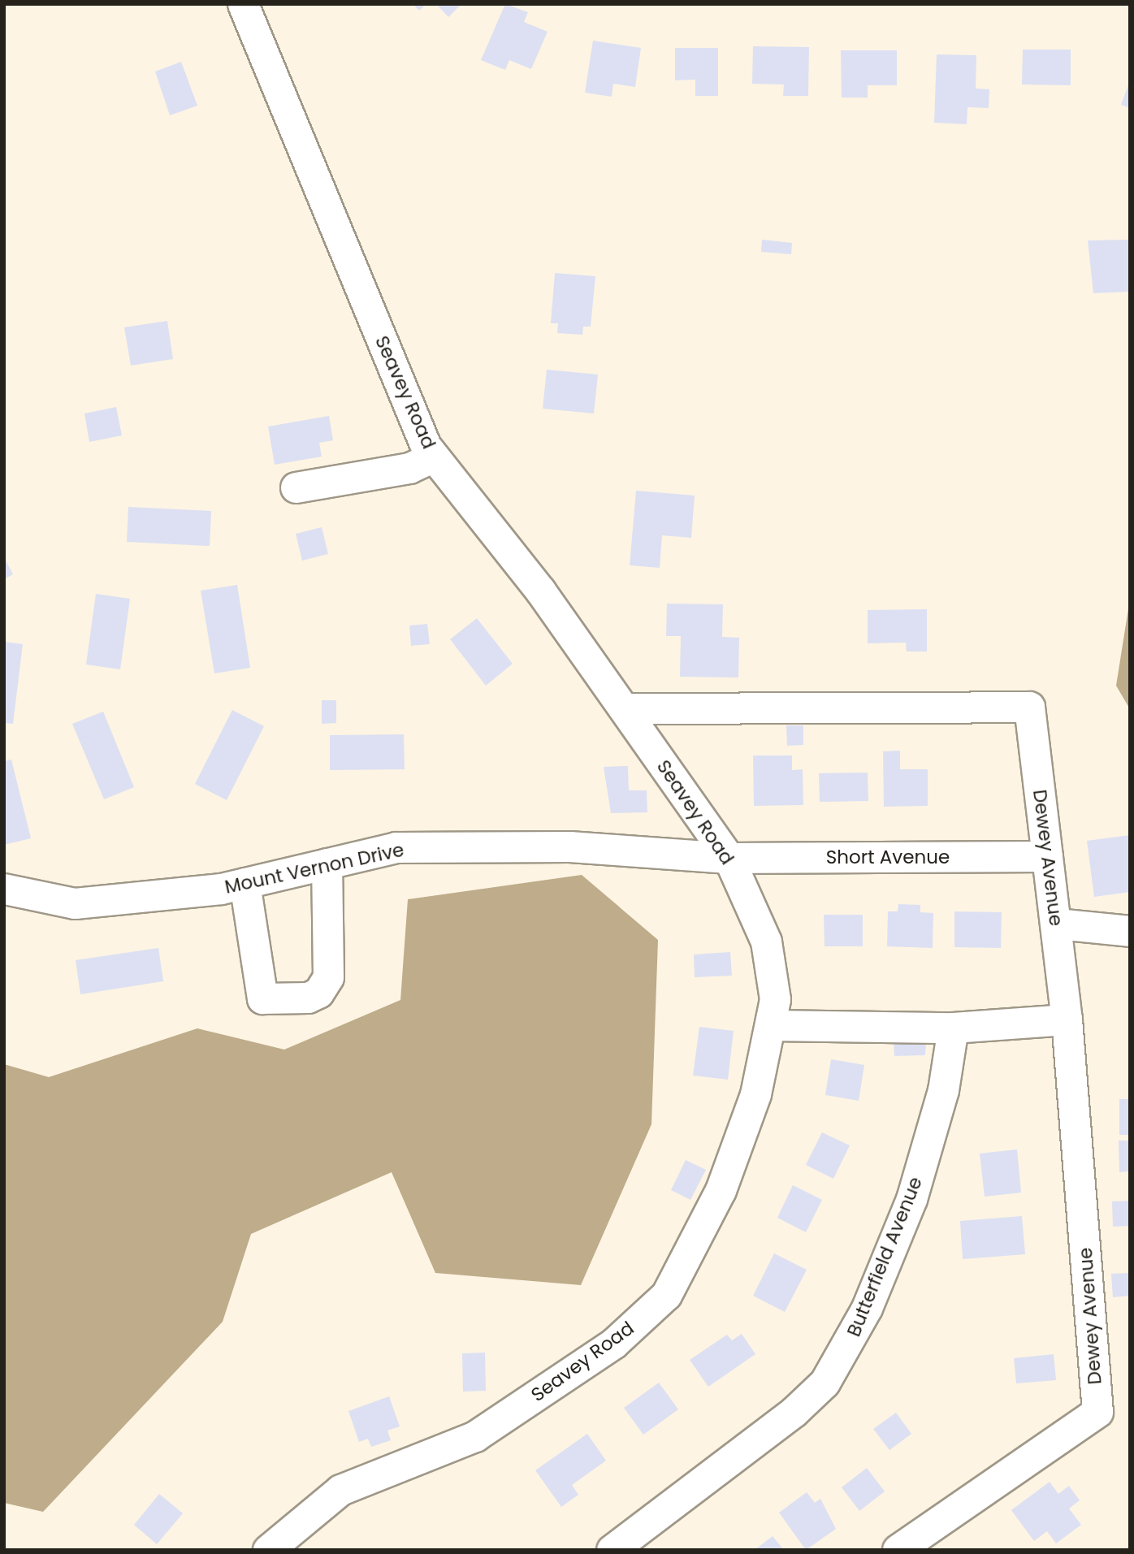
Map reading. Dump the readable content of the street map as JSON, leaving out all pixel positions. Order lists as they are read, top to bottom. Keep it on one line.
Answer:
{"streets":{"street":["Seavey Road","Short Avenue","Dewey Avenue","Mount Vernon Drive","Butterfield Avenue"]},"crossings":[["Seavey Road","Short Avenue"],["Seavey Road","Dewey Avenue"],["Seavey Road","Mount Vernon Drive"],["Short Avenue","Dewey Avenue"],["Short Avenue","Mount Vernon Drive"]]}
